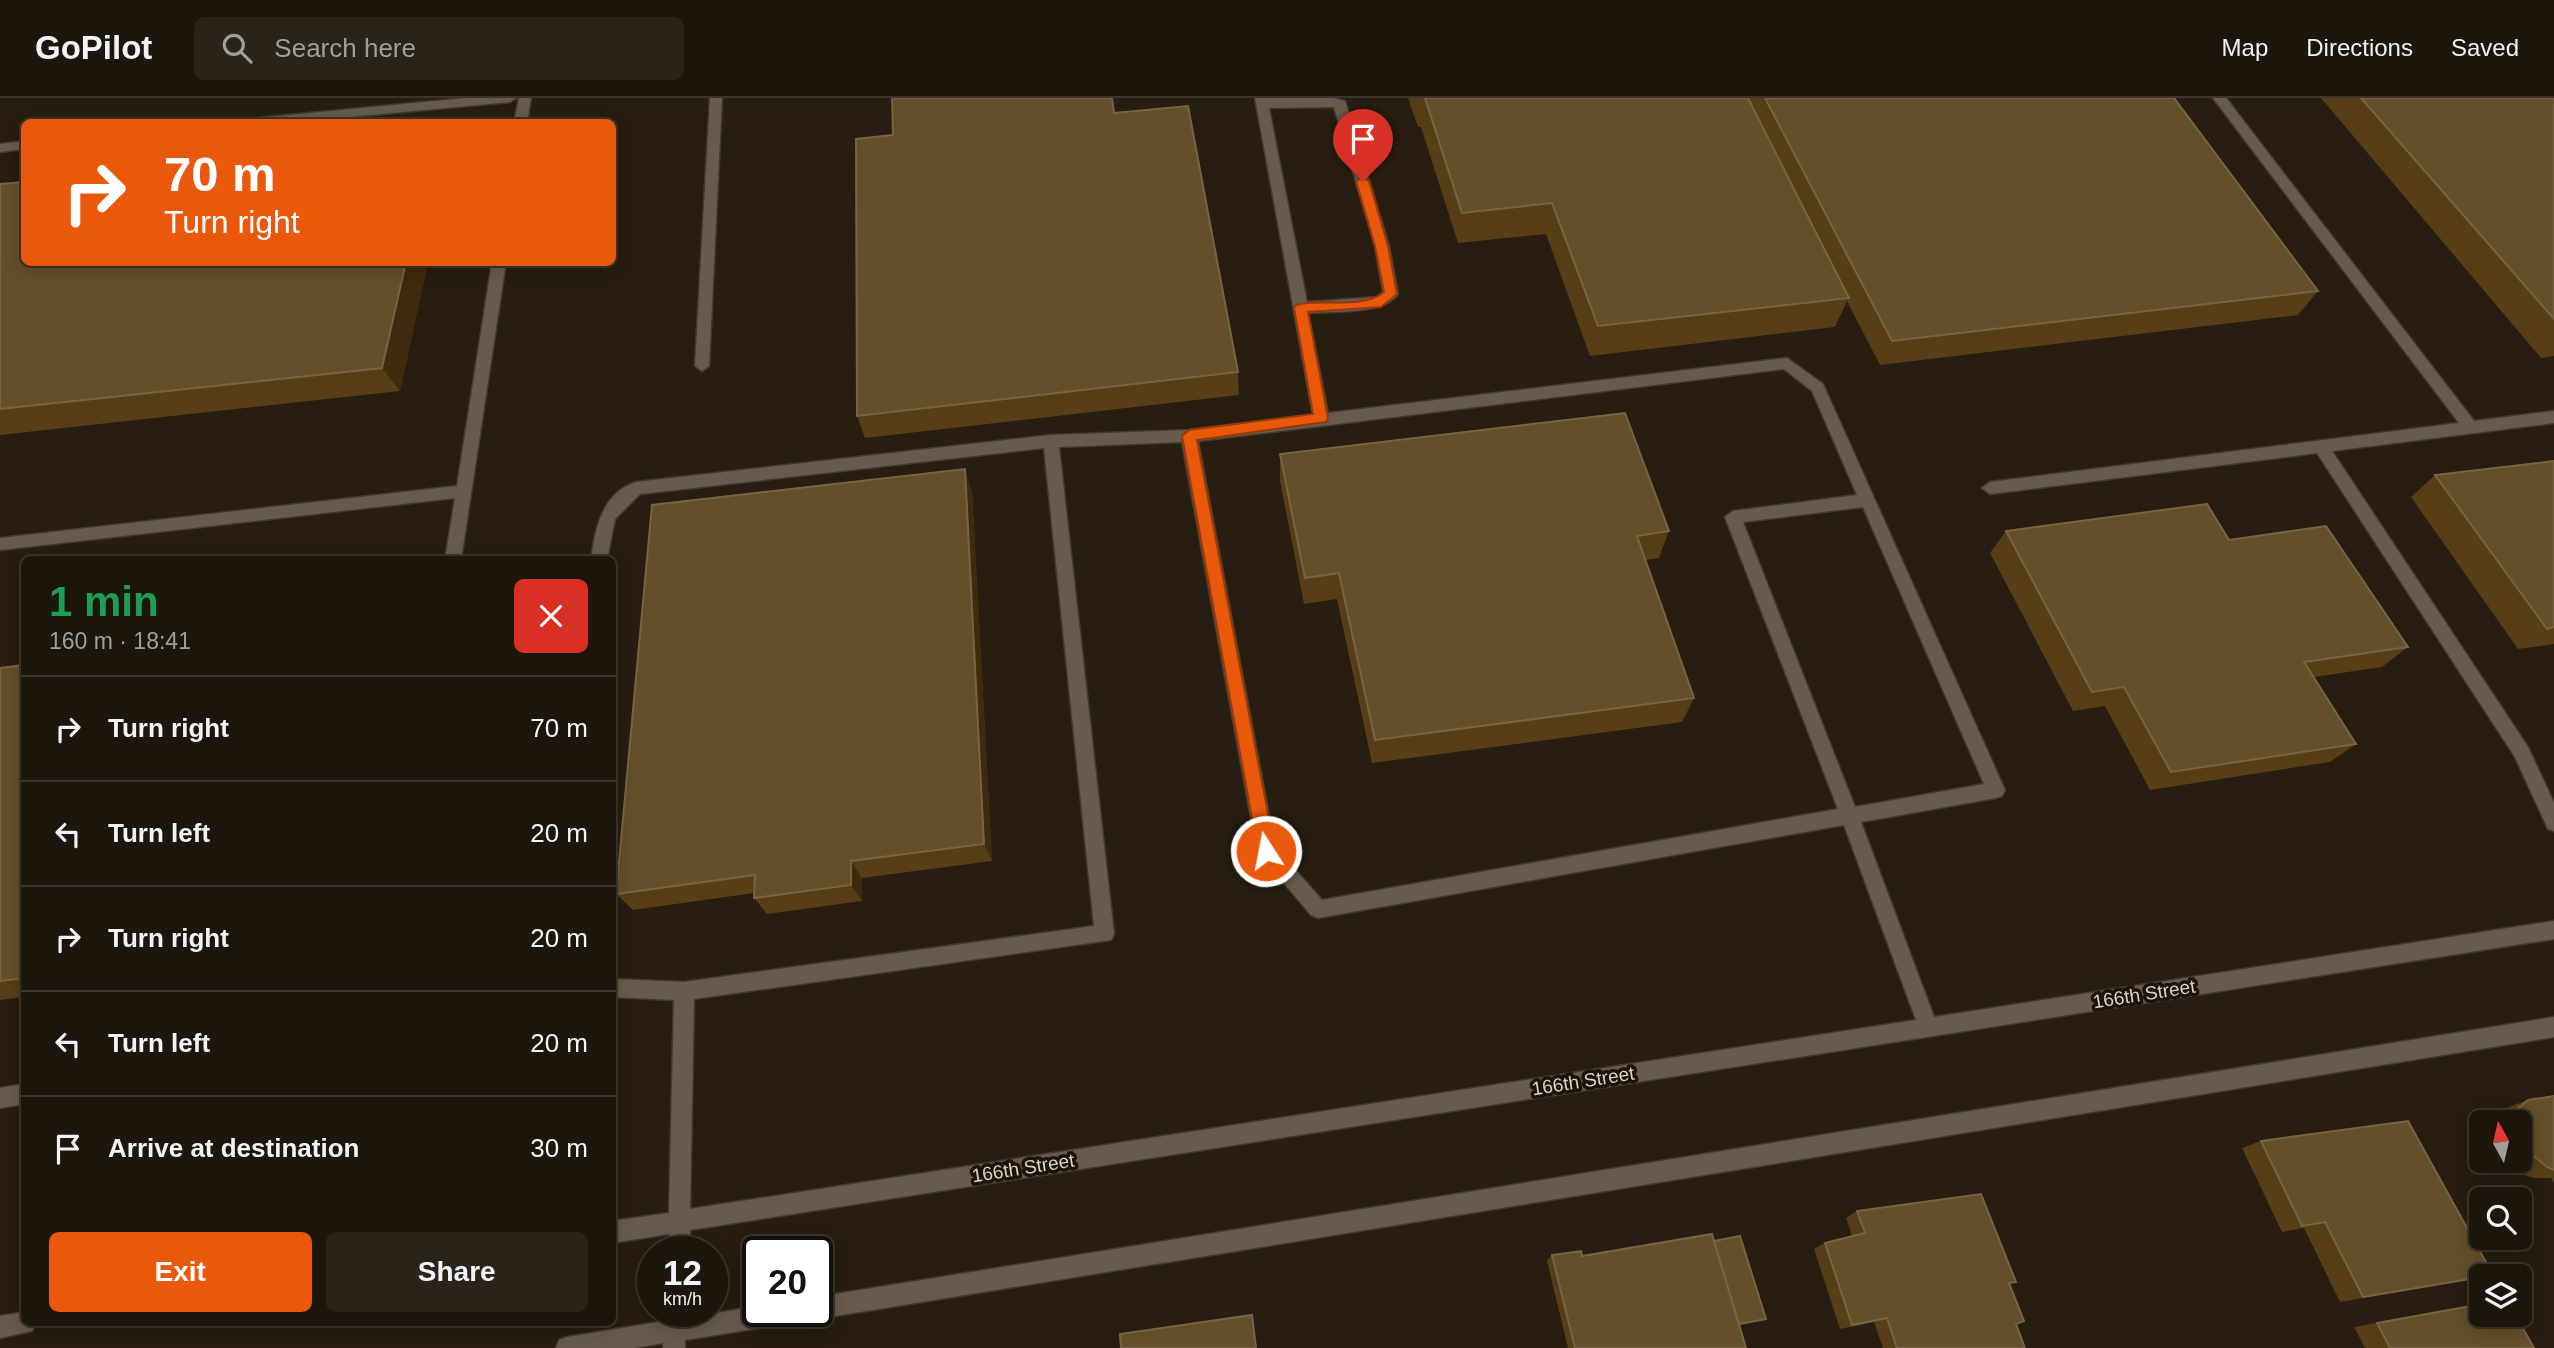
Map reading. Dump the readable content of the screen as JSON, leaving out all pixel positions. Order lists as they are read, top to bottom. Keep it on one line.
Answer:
{"streets":{"street":["166th Street"]},"north":"top","page":{"header":"GoPilot","search":"Search here","nav":["Map","Directions","Saved"],"turn":["70 m","Turn right"],"heading":["1 min","160 m · 18:41"],"list":[{"name":"Turn right","value":"70 m"},{"name":"Turn left","value":"20 m"},{"name":"Turn right","value":"20 m"},{"name":"Turn left","value":"20 m"},{"name":"Arrive at destination","value":"30 m"}],"buttons":["Exit","Share"],"speed":"12 km/h","limit":"20"}}
